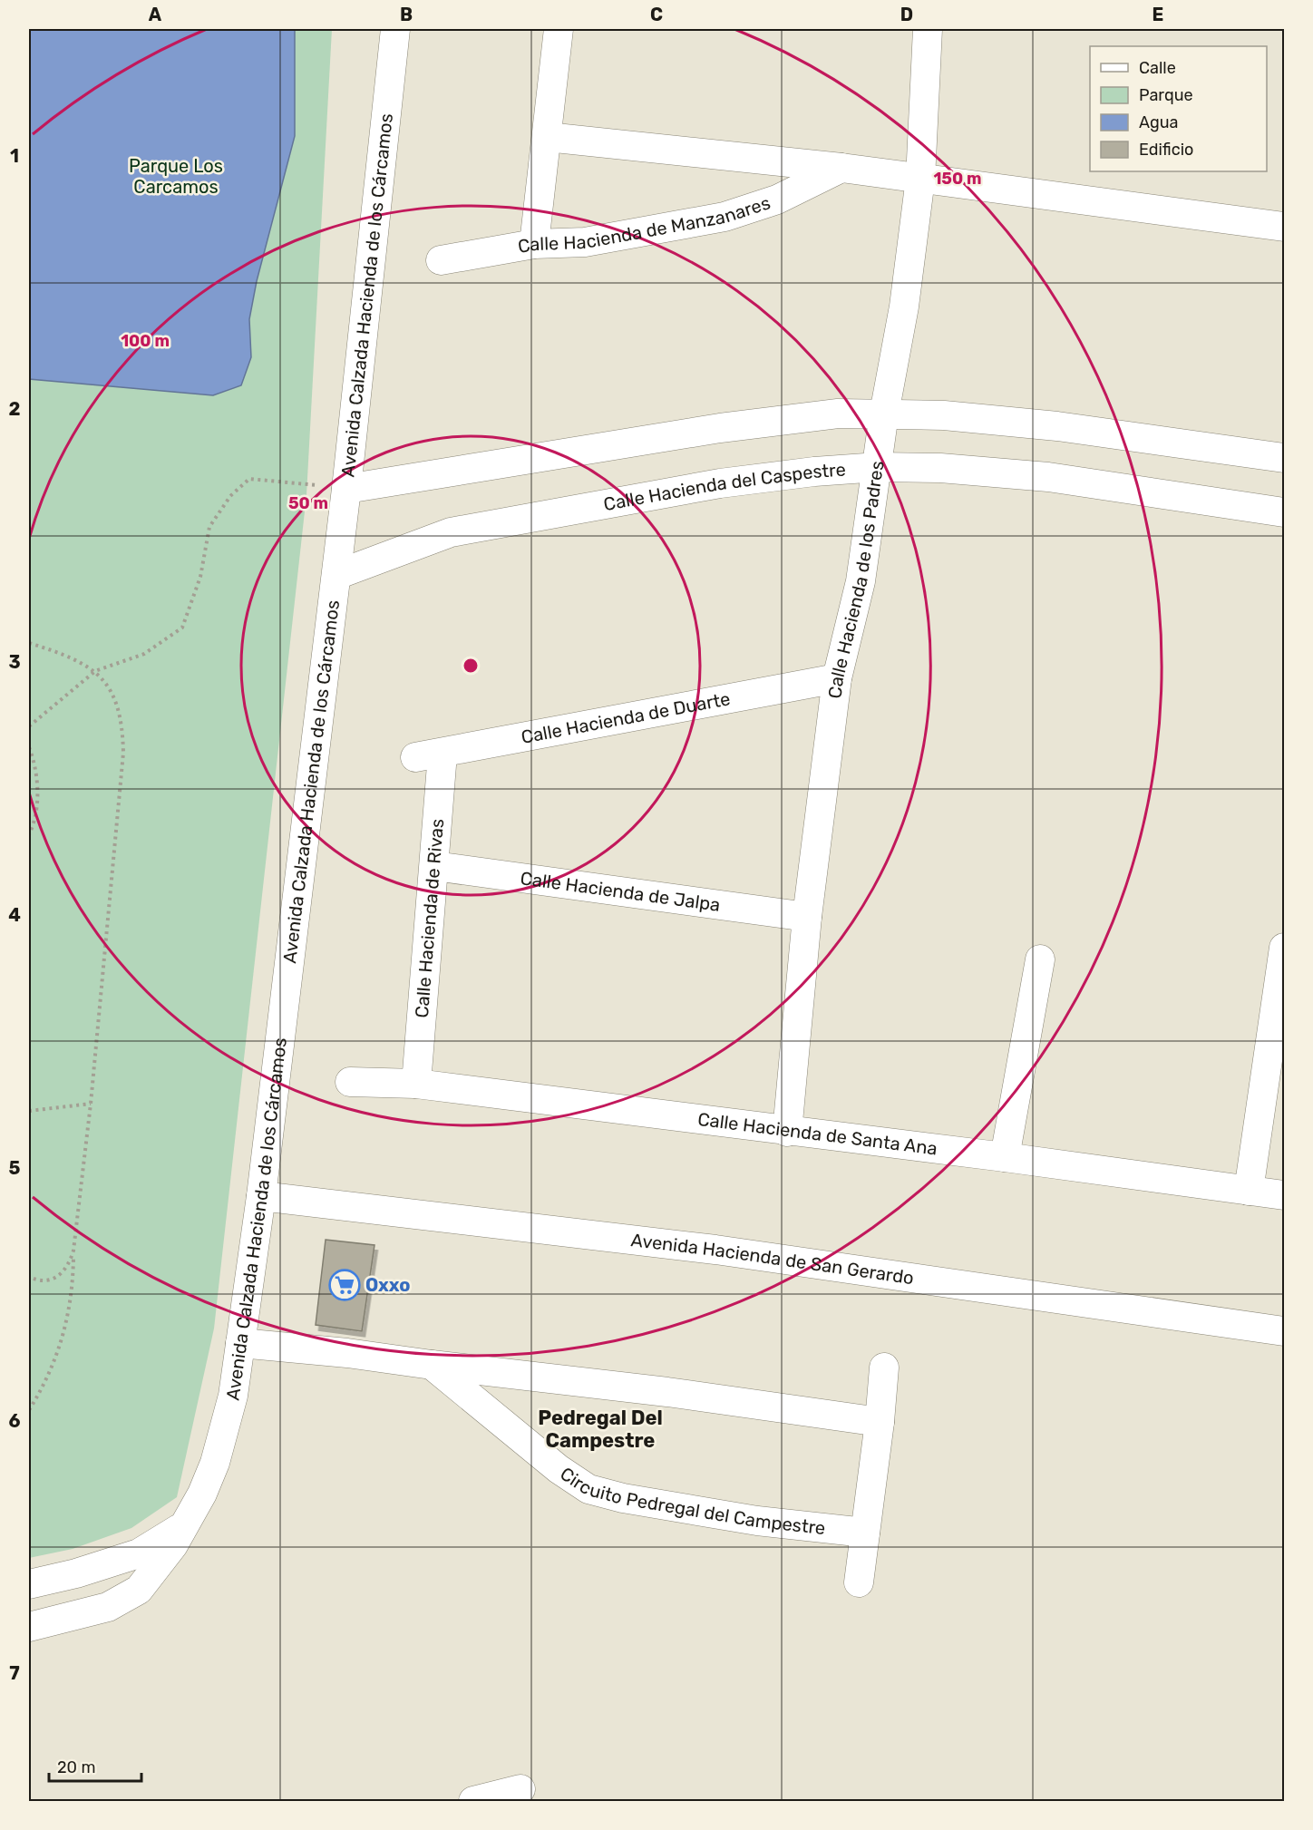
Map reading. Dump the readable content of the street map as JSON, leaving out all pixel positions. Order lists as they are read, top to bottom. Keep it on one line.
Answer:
{"streets":{"street":["Calle Hacienda de Manzanares","Avenida Calzada Hacienda de los Cárcamos","Calle Hacienda del Caspestre","Calle Hacienda de los Padres","Calle Hacienda de Duarte","Calle Hacienda de Jalpa","Calle Hacienda de Rivas","Calle Hacienda de Santa Ana","Avenida Hacienda de San Gerardo","Circuito Pedregal del Campestre"]},"crossings":[["Avenida Calzada Hacienda de los Cárcamos","Calle Hacienda del Caspestre"],["Avenida Calzada Hacienda de los Cárcamos","Avenida Hacienda de San Gerardo"],["Calle Hacienda del Caspestre","Calle Hacienda de los Padres"],["Calle Hacienda de los Padres","Calle Hacienda de Duarte"],["Calle Hacienda de los Padres","Calle Hacienda de Jalpa"],["Calle Hacienda de los Padres","Calle Hacienda de Santa Ana"],["Calle Hacienda de Duarte","Calle Hacienda de Rivas"],["Calle Hacienda de Jalpa","Calle Hacienda de Rivas"],["Calle Hacienda de Rivas","Calle Hacienda de Santa Ana"]],"districts":["Pedregal Del Campestre"],"parks":["Parque Los Carcamos"],"places":{"supermarket":["Oxxo"]},"legend":["Calle","Parque","Agua","Edificio"],"scale_bar":"20 m","grid":{"columns":["A","B","C","D","E"],"rows":["1","2","3","4","5","6","7"]},"rings":["150 m","100 m","50 m"]}
